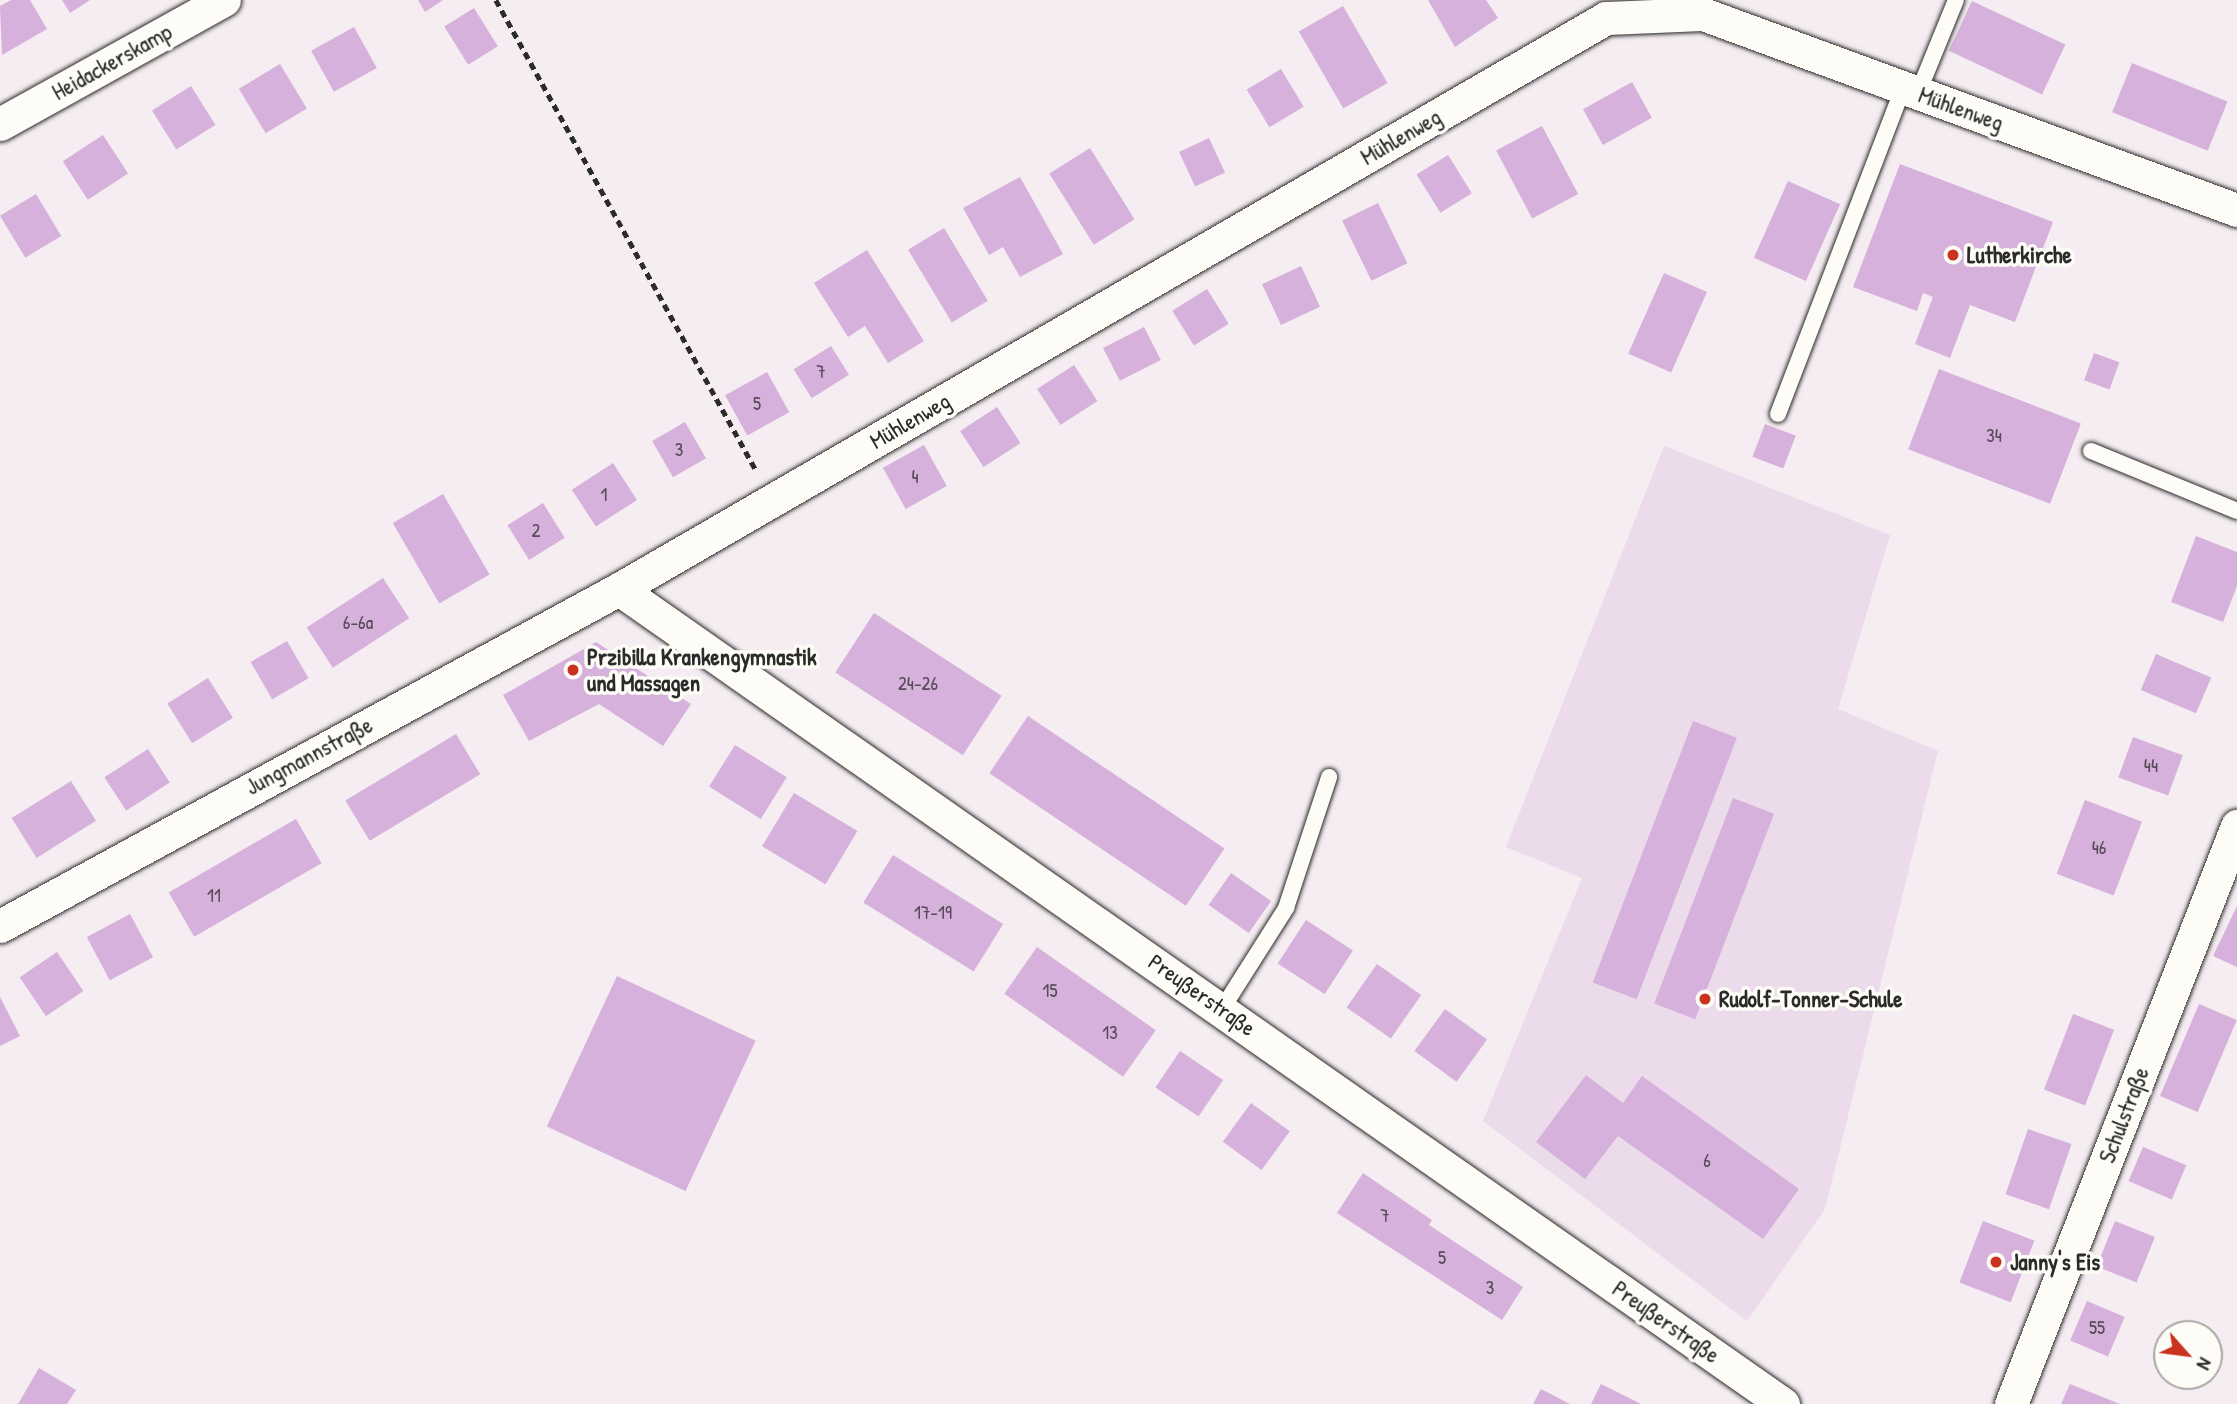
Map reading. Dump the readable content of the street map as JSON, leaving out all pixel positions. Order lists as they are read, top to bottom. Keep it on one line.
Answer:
{"streets":{"street":["Heidackerskamp","Mühlenweg","Jungmannstraße","Preußerstraße","Schulstraße"]},"crossings":[["Mühlenweg","Jungmannstraße"],["Mühlenweg","Preußerstraße"],["Jungmannstraße","Preußerstraße"]],"places":["Lutherkirche","Przibilla Krankengymnastik und Massagen","Rudolf-Tonner-Schule","Janny's Eis"],"house_numbers":["7","5","34","3","4","1","2","6-6a","24-26","44","46","11","17-19","15","13","6","7","5","3","55"],"north":"bottom right"}
